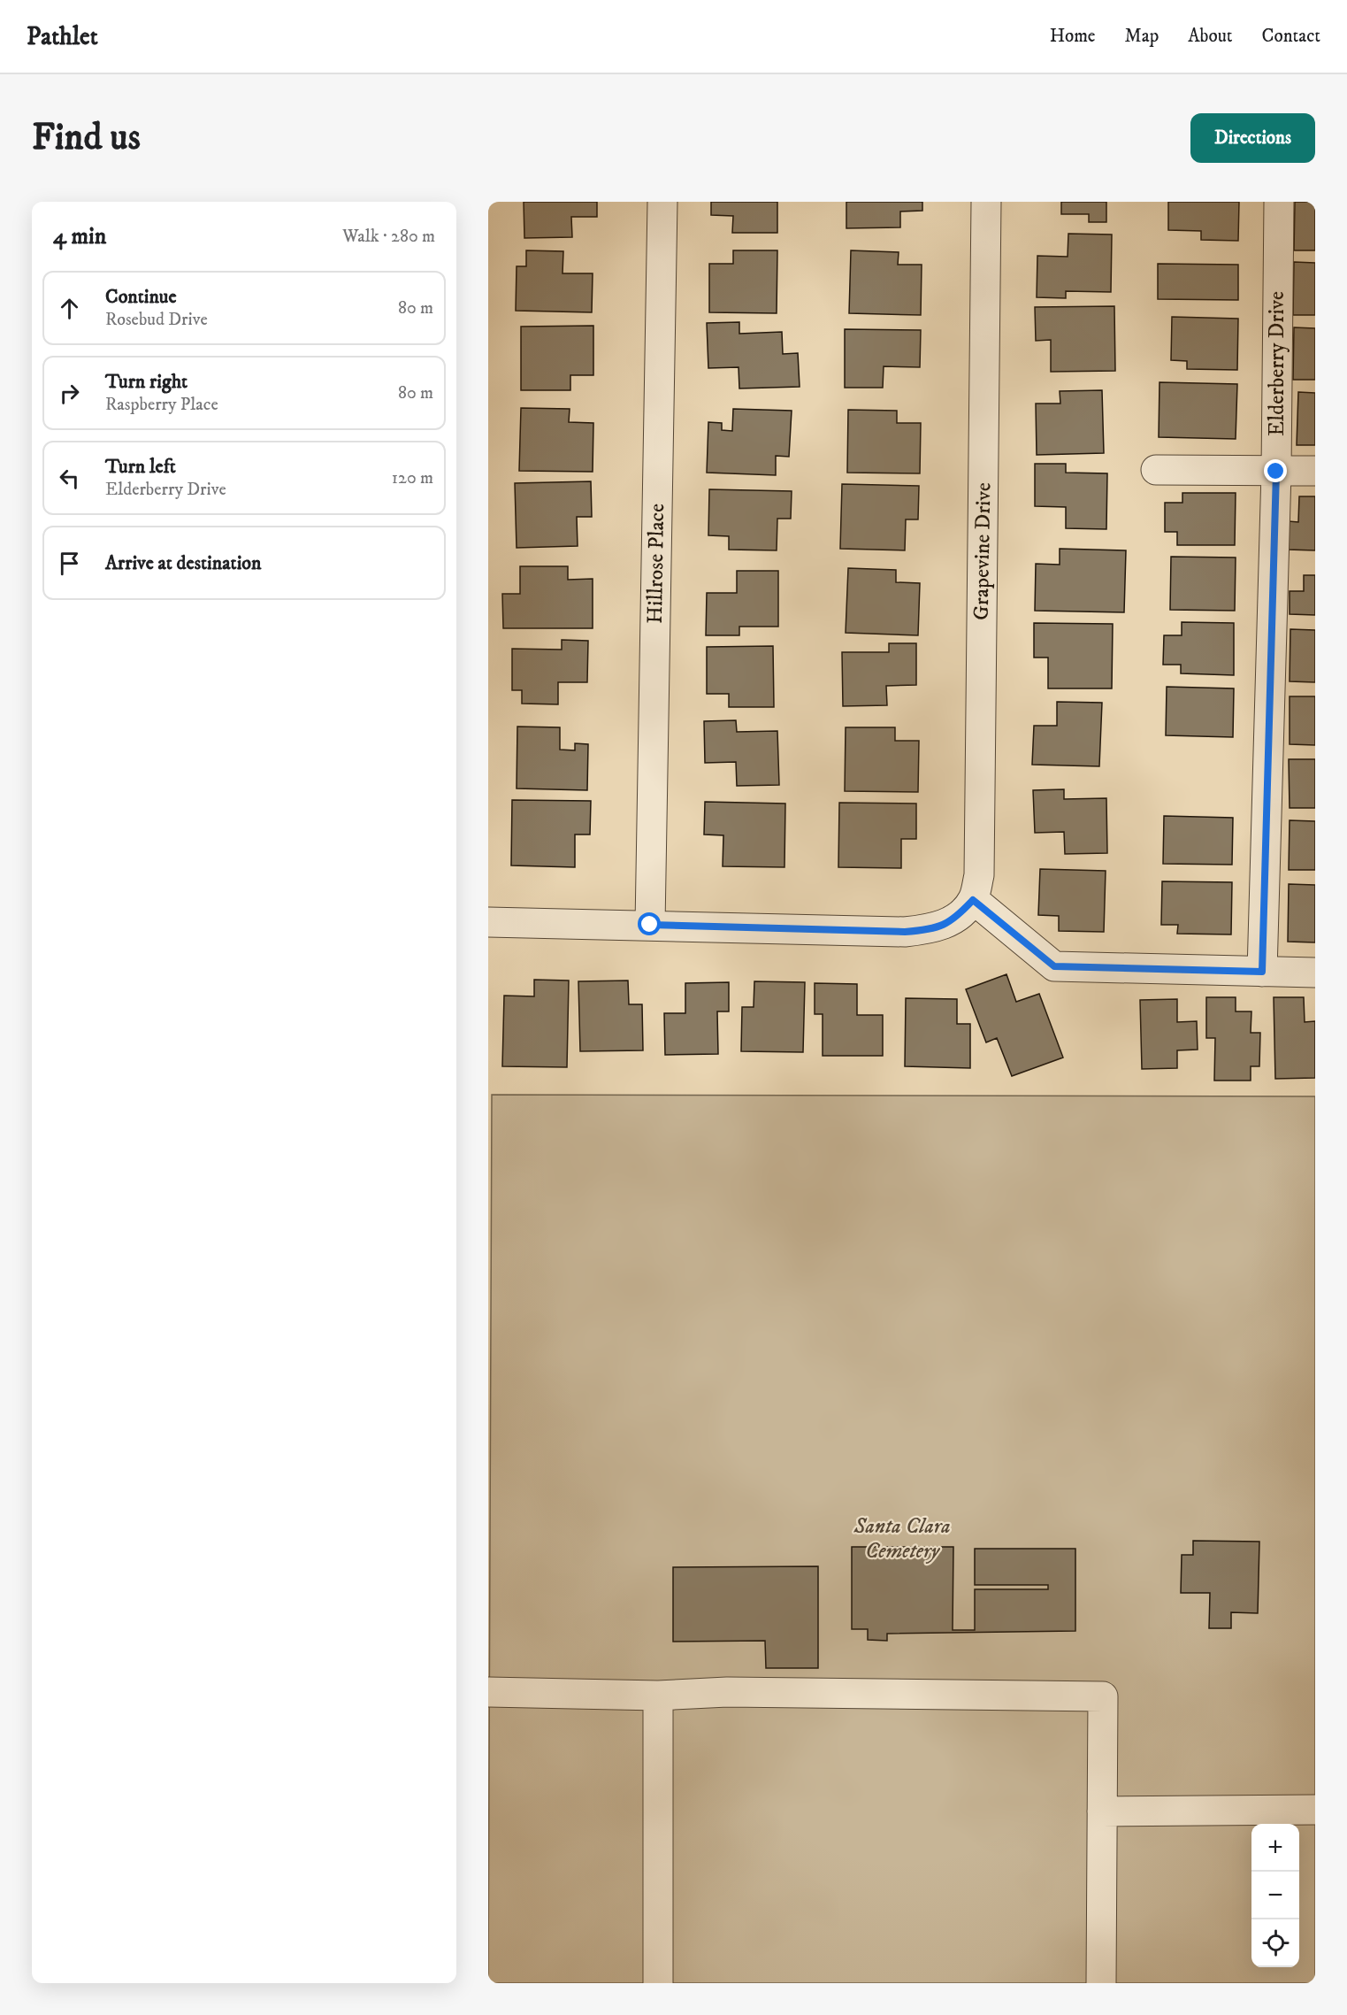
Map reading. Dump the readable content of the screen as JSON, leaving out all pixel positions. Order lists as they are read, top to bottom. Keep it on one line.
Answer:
{"streets":{"street":["Elderberry Drive","Grapevine Drive","Hillrose Place"]},"parks":["Santa Clara Cemetery"],"page":{"header":"Pathlet","nav":["Home","Map","About","Contact"],"buttons":"Directions","title":"Find us","heading":["4 min","Walk · 280 m"],"list":[["Continue","Rosebud Drive","80 m"],["Turn right","Raspberry Place","80 m"],["Turn left","Elderberry Drive","120 m"],"Arrive at destination"],"map_buttons":["+","−"]}}
